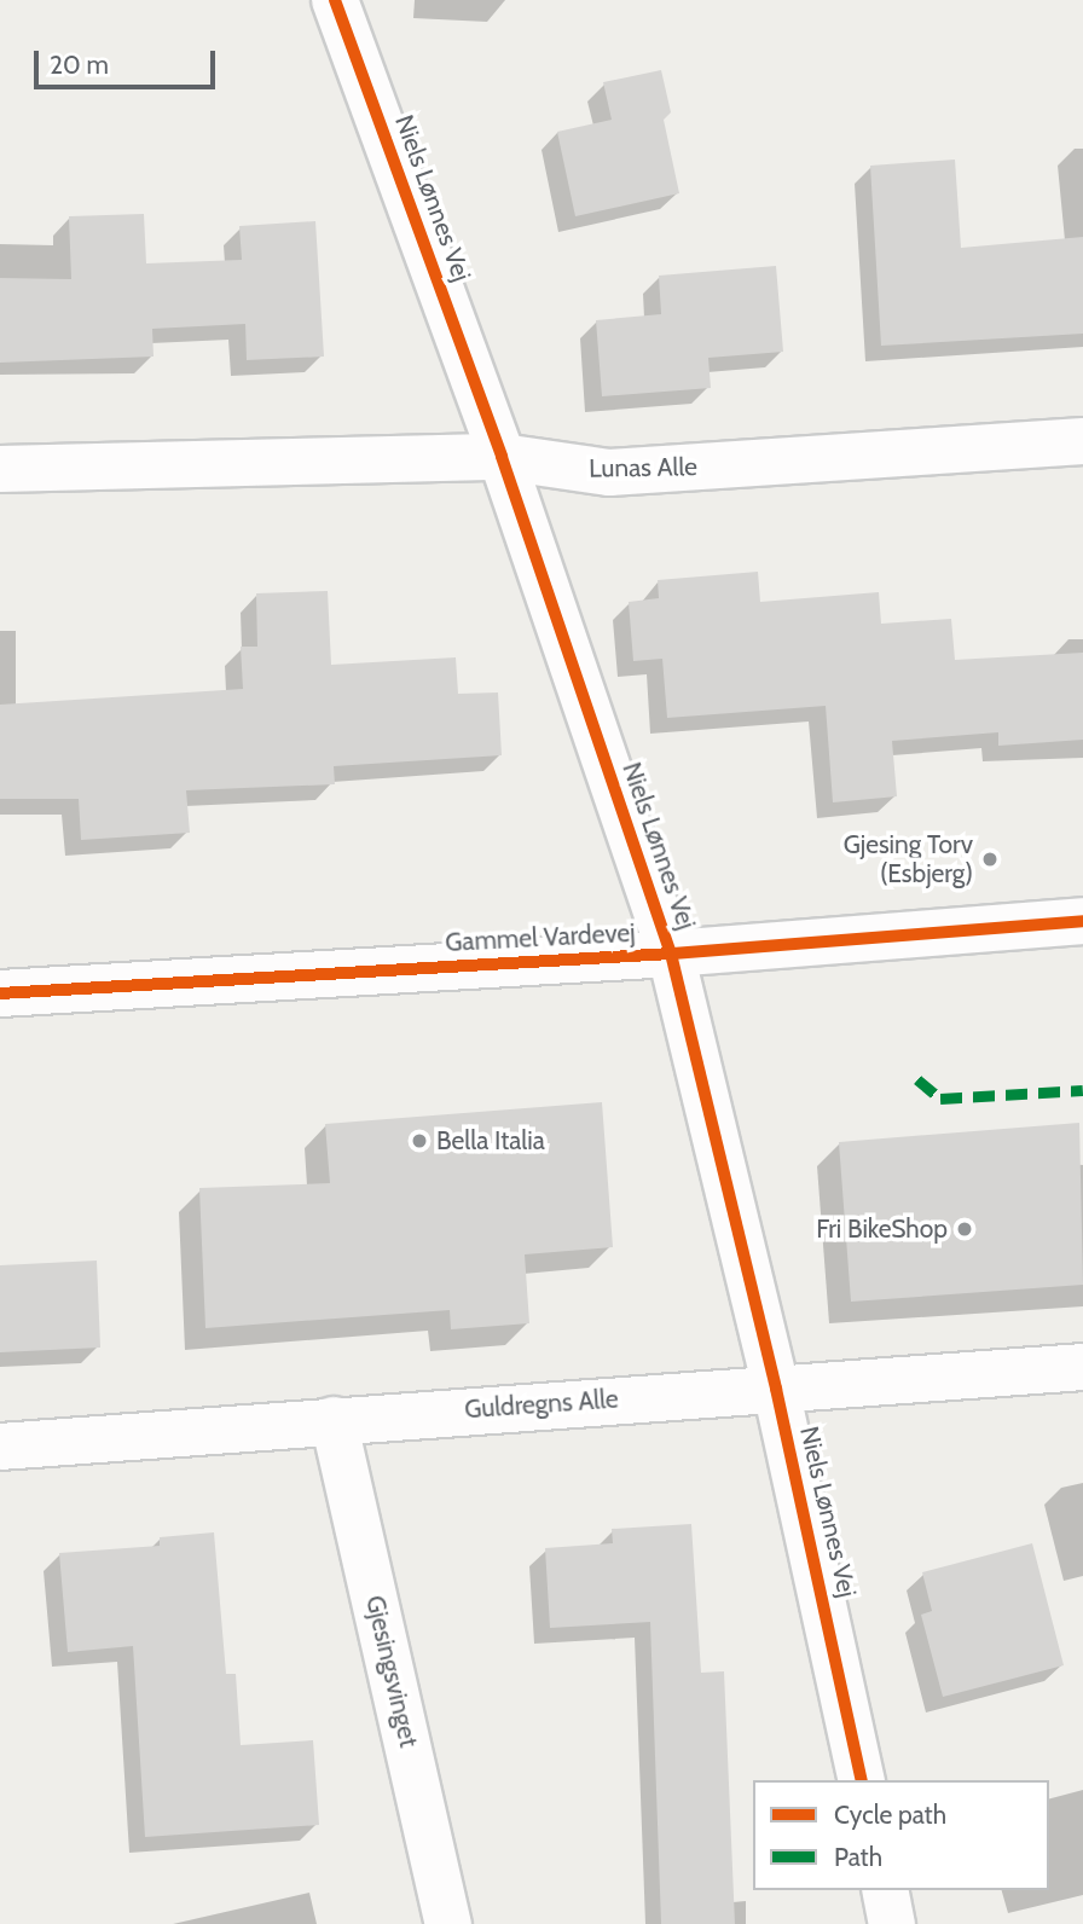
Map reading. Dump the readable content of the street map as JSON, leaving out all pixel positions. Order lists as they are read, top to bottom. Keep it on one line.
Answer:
{"streets":{"street":["Niels Lønnes Vej","Lunas Alle","Gammel Vardevej","Guldregns Alle","Gjesingsvinget"]},"crossings":[["Niels Lønnes Vej","Lunas Alle"],["Niels Lønnes Vej","Gammel Vardevej"],["Niels Lønnes Vej","Guldregns Alle"],["Guldregns Alle","Gjesingsvinget"]],"places":["Gjesing Torv (Esbjerg)","Bella Italia","Fri BikeShop"],"legend":["Cycle path","Path"],"scale_bar":"20 m"}
